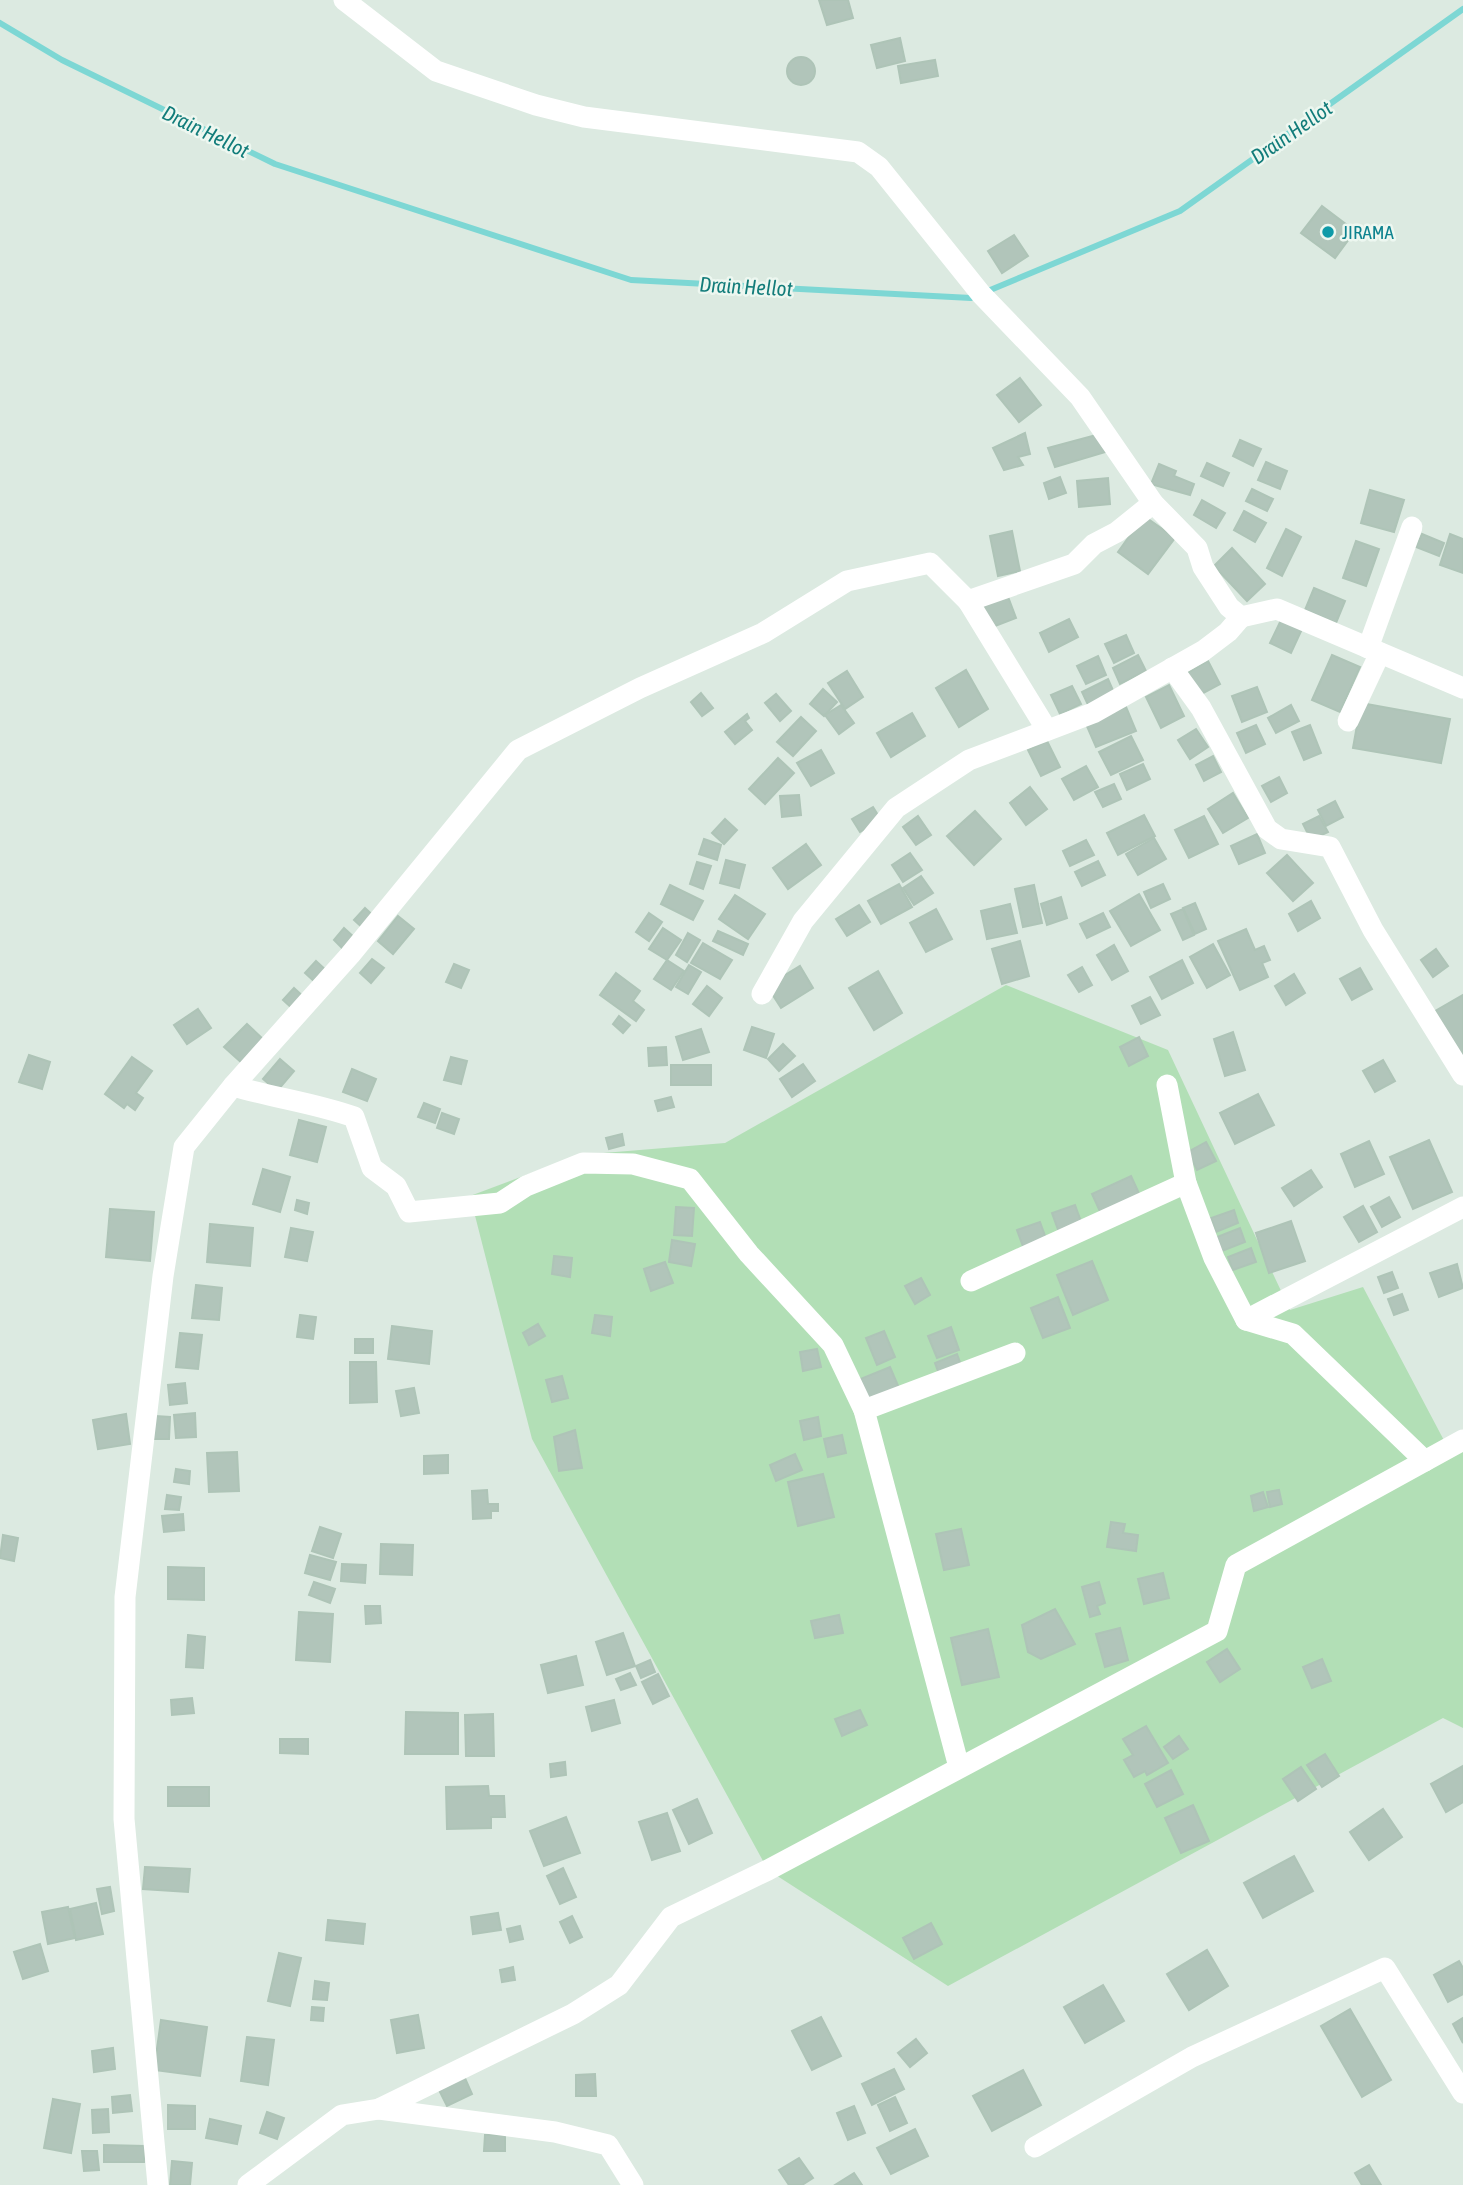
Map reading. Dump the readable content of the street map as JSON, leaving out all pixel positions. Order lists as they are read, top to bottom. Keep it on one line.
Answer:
{"water":["Drain Hellot"],"places":["JIRAMA"]}
